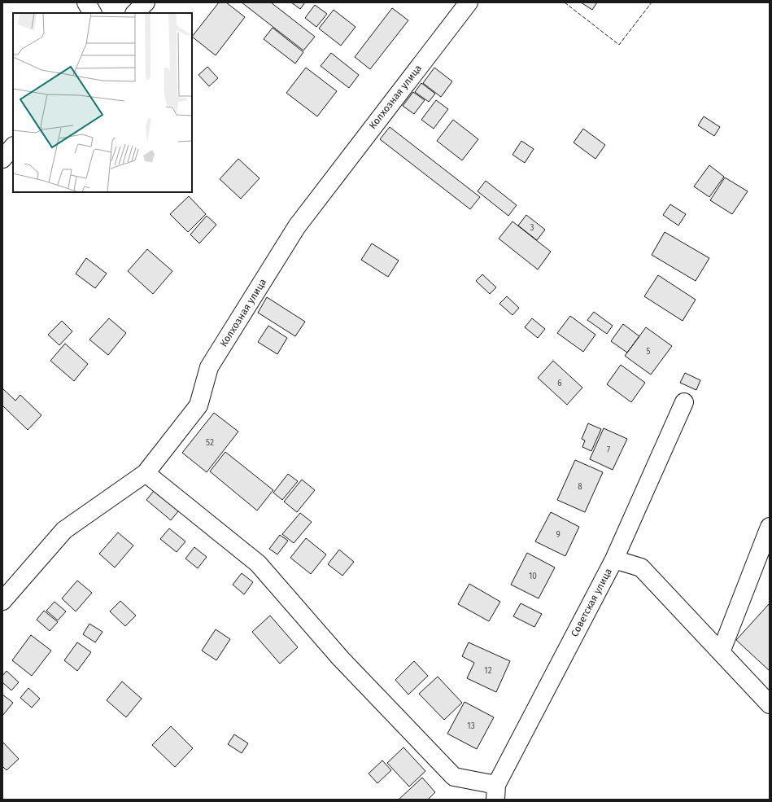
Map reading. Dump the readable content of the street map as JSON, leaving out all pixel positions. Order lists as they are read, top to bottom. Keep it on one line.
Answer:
{"streets":{"street":["Колхозная улица","Советская улица"]},"house_numbers":["3","5","6","52","7","8","9","10","12","13"]}
